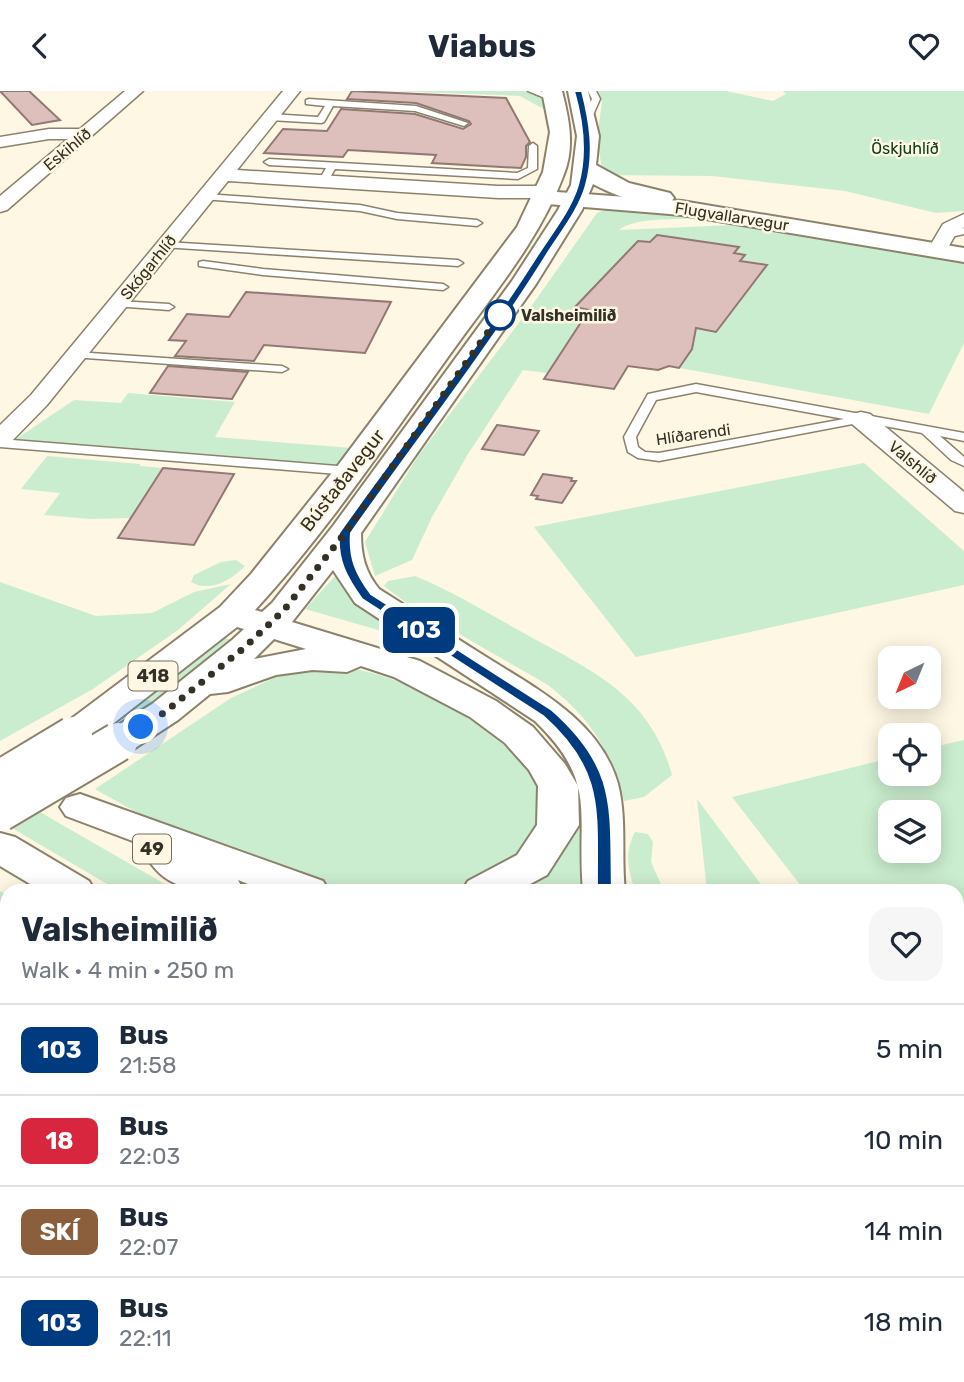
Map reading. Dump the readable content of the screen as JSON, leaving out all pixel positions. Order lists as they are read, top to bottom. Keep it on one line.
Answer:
{"streets":{"main road":["Flugvallarvegur","Bústaðavegur","418","49"],"street":["Eskihlíð","Skógarhlíð","Valshlíð"],"lane":["Hlíðarendi"]},"crossings":[["Flugvallarvegur","Skógarhlíð"],["Flugvallarvegur","Bústaðavegur"],["Hlíðarendi","Valshlíð"],["Bústaðavegur","49"]],"parks":["Öskjuhlíð"],"places":["Valsheimilið"],"lines":["bus line 103"],"north":"bottom left","page":{"header":"Viabus","on_map":"103","heading":["Valsheimilið","Walk · 4 min · 250 m"],"list":[{"mark":"103","name":"Bus","note":"21:58","value":"5 min"},{"mark":"18","name":"Bus","note":"22:03","value":"10 min"},{"mark":"SKÍ","name":"Bus","note":"22:07","value":"14 min"},{"mark":"103","name":"Bus","note":"22:11","value":"18 min"}]}}
